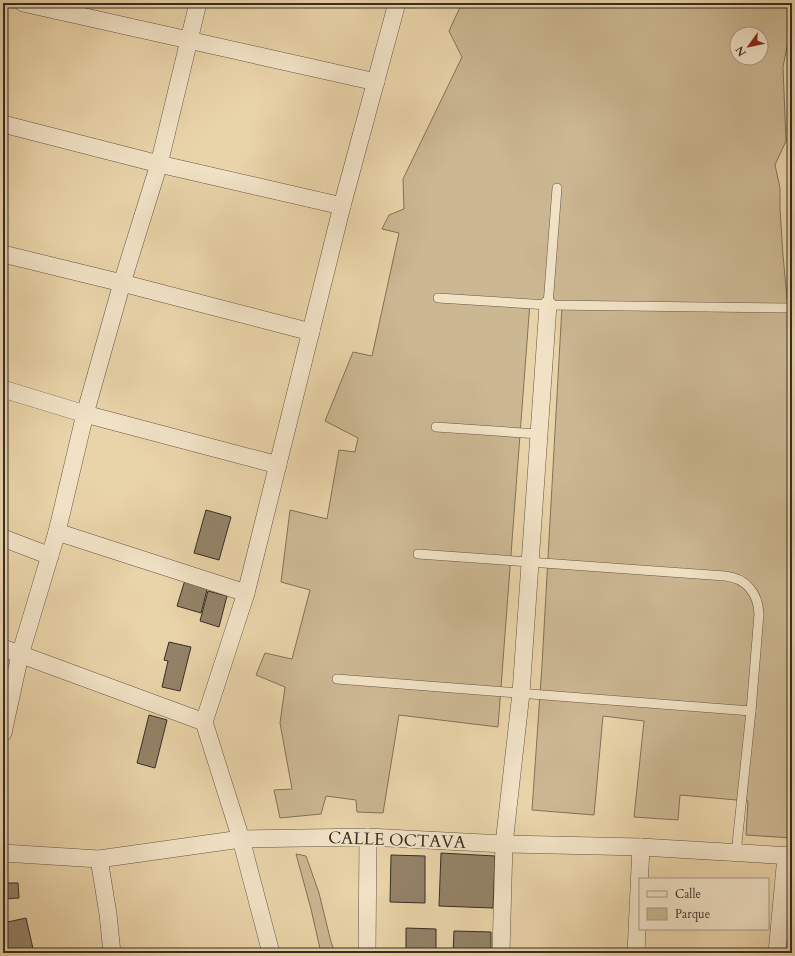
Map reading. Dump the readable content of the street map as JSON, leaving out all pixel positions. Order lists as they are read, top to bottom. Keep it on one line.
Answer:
{"streets":{"street":["CALLE OCTAVA"]},"legend":["Calle","Parque"],"north":"bottom left"}
